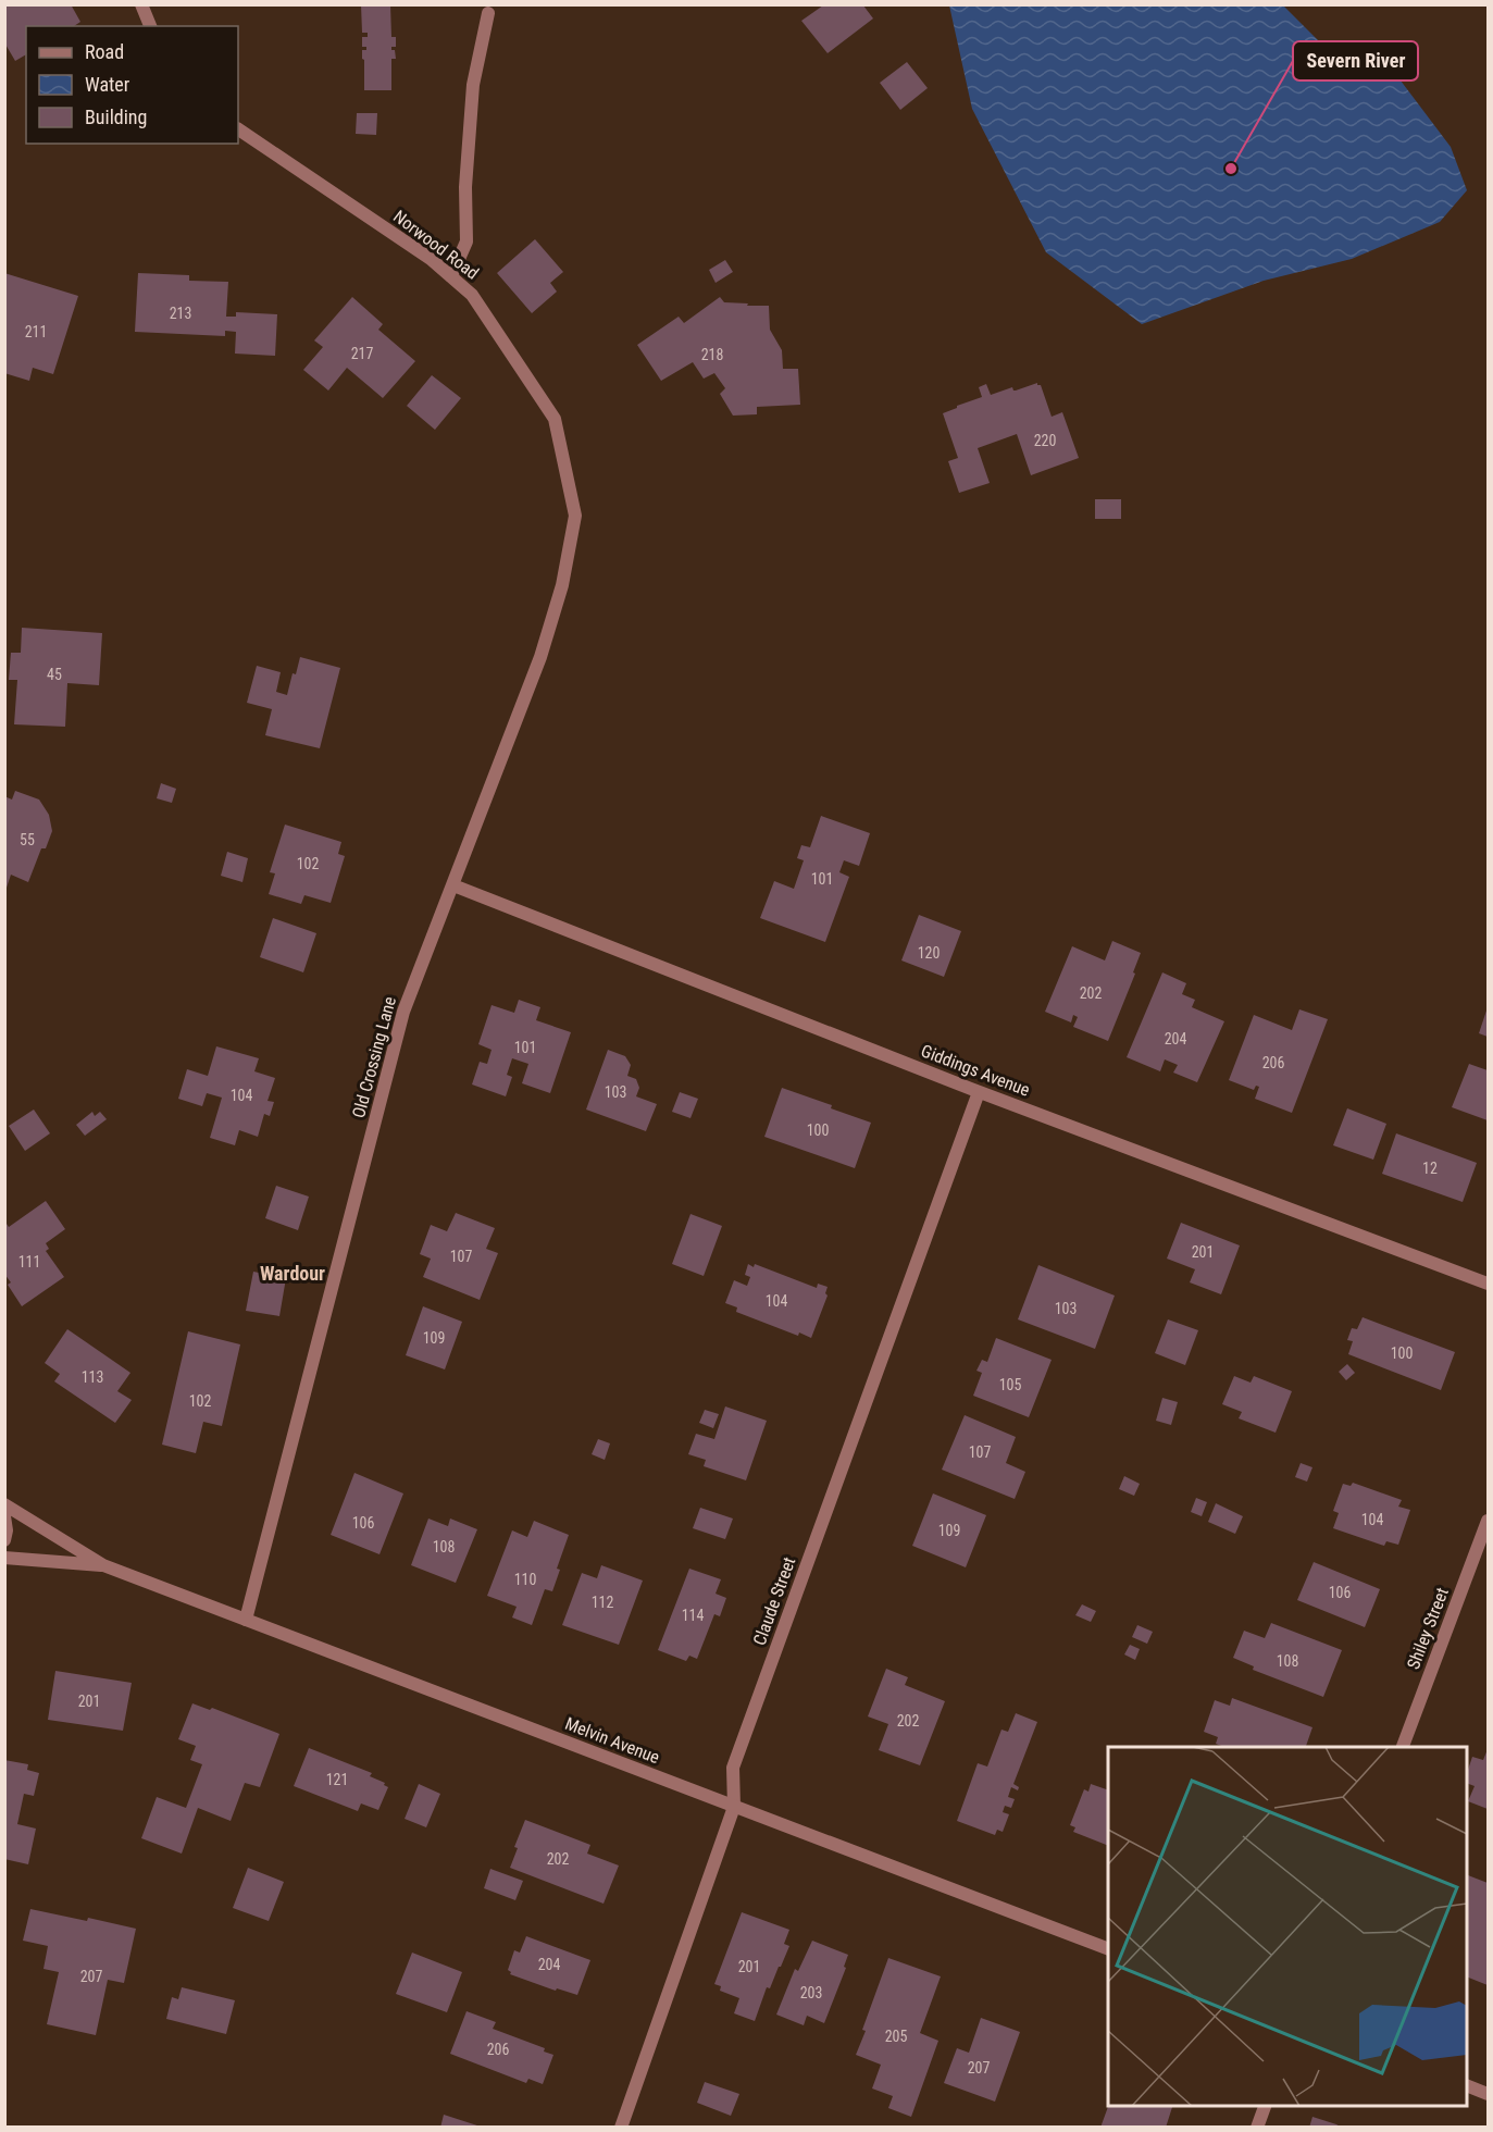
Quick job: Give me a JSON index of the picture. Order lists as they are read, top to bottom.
{
  "streets": {
    "street": [
      "Norwood Road",
      "Old Crossing Lane",
      "Giddings Avenue",
      "Claude Street",
      "Shiley Street",
      "Melvin Avenue"
    ]
  },
  "crossings": [
    ["Norwood Road", "Old Crossing Lane"],
    ["Old Crossing Lane", "Giddings Avenue"],
    ["Old Crossing Lane", "Melvin Avenue"],
    ["Giddings Avenue", "Claude Street"],
    ["Claude Street", "Melvin Avenue"]
  ],
  "districts": ["Wardour"],
  "places": ["Severn River"],
  "house_numbers": [
    "213",
    "211",
    "217",
    "218",
    "220",
    "45",
    "55",
    "102",
    "101",
    "120",
    "202",
    "204",
    "101",
    "206",
    "103",
    "104",
    "100",
    "12",
    "201",
    "107",
    "111",
    "104",
    "103",
    "109",
    "100",
    "113",
    "105",
    "102",
    "107",
    "104",
    "106",
    "109",
    "108",
    "110",
    "106",
    "112",
    "114",
    "108",
    "201",
    "202",
    "121",
    "202",
    "204",
    "201",
    "207",
    "203",
    "205",
    "206",
    "207"
  ],
  "legend": ["Road", "Water", "Building"]
}
